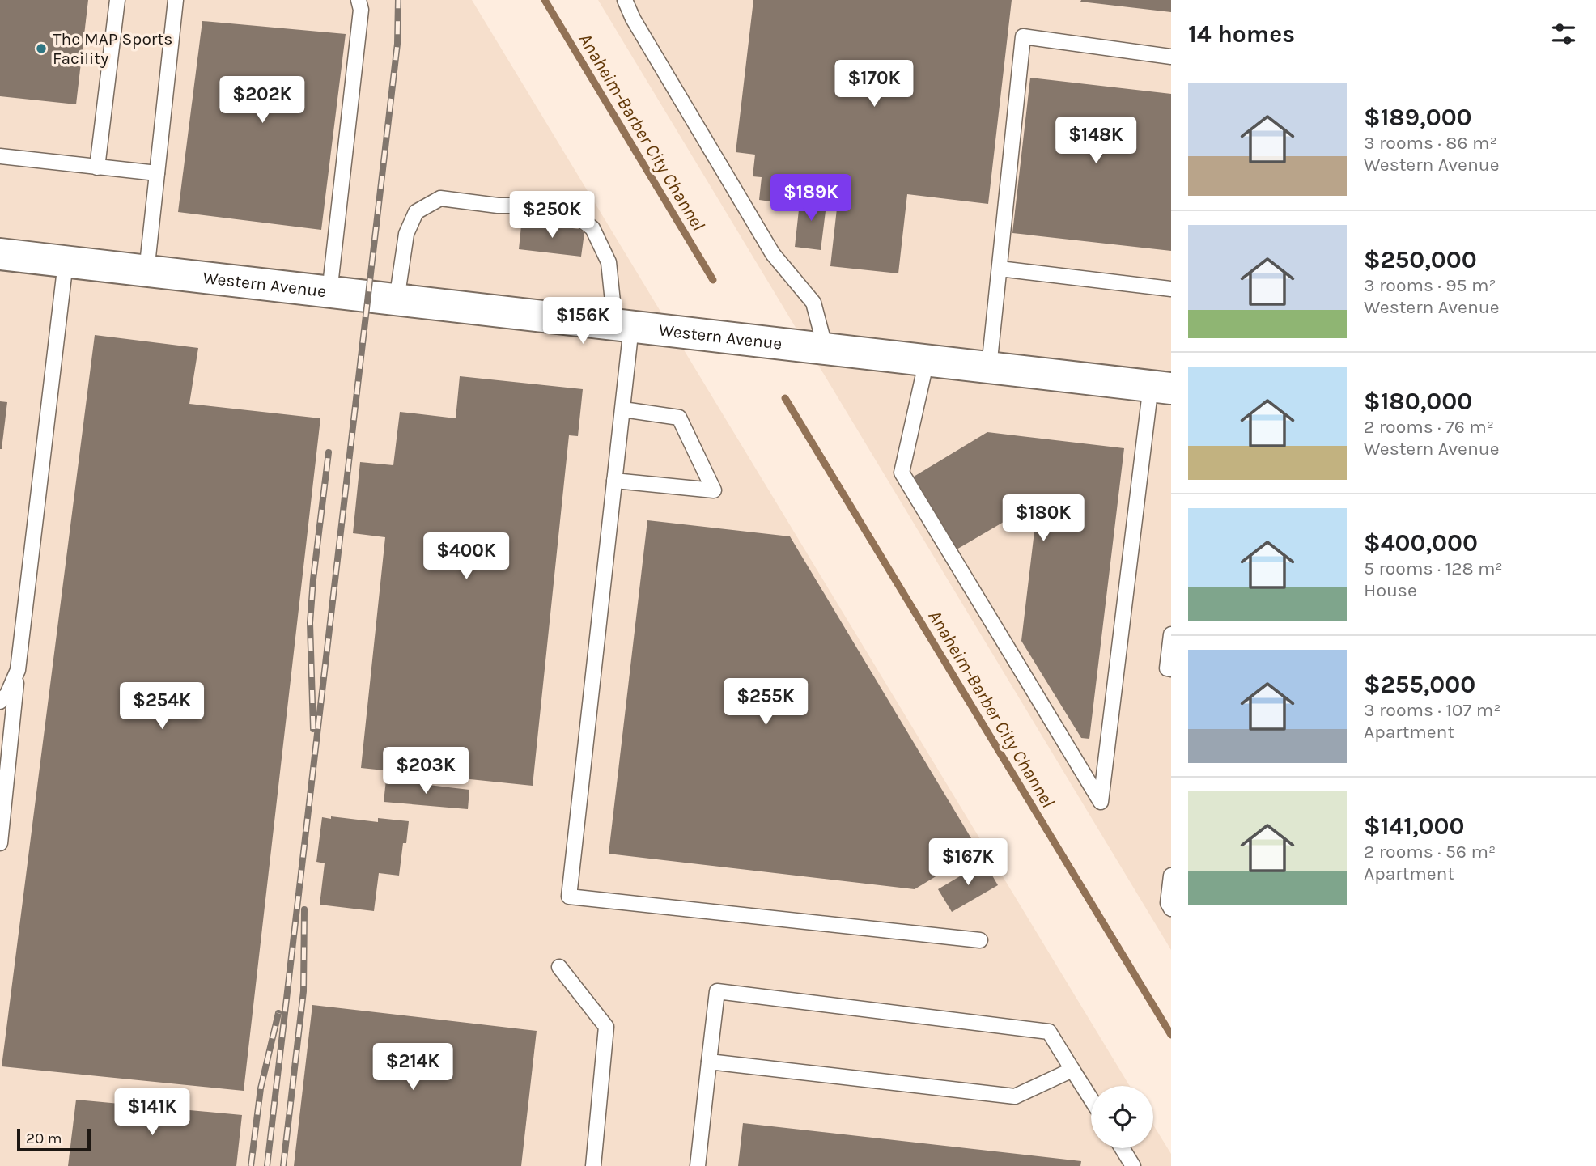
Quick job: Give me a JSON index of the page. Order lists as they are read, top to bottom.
{
  "streets": {
    "street": ["Western Avenue"]
  },
  "water": ["Anaheim-Barber City Channel"],
  "places": ["The MAP Sports Facility"],
  "scale_bar": "20 m",
  "page": {
    "heading": "14 homes",
    "price": [
      "$170K",
      "$202K",
      "$148K",
      "$189K",
      "$250K",
      "$156K",
      "$180K",
      "$400K",
      "$255K",
      "$254K",
      "$203K",
      "$167K",
      "$214K",
      "$141K"
    ],
    "list": [
      {
        "name": "$189,000",
        "note": "3 rooms · 86 m² · Western Avenue"
      },
      {
        "name": "$250,000",
        "note": "3 rooms · 95 m² · Western Avenue"
      },
      {
        "name": "$180,000",
        "note": "2 rooms · 76 m² · Western Avenue"
      },
      {
        "name": "$400,000",
        "note": "5 rooms · 128 m² · House"
      },
      {
        "name": "$255,000",
        "note": "3 rooms · 107 m² · Apartment"
      },
      {
        "name": "$141,000",
        "note": "2 rooms · 56 m² · Apartment"
      }
    ],
    "scale": "20 m"
  }
}
